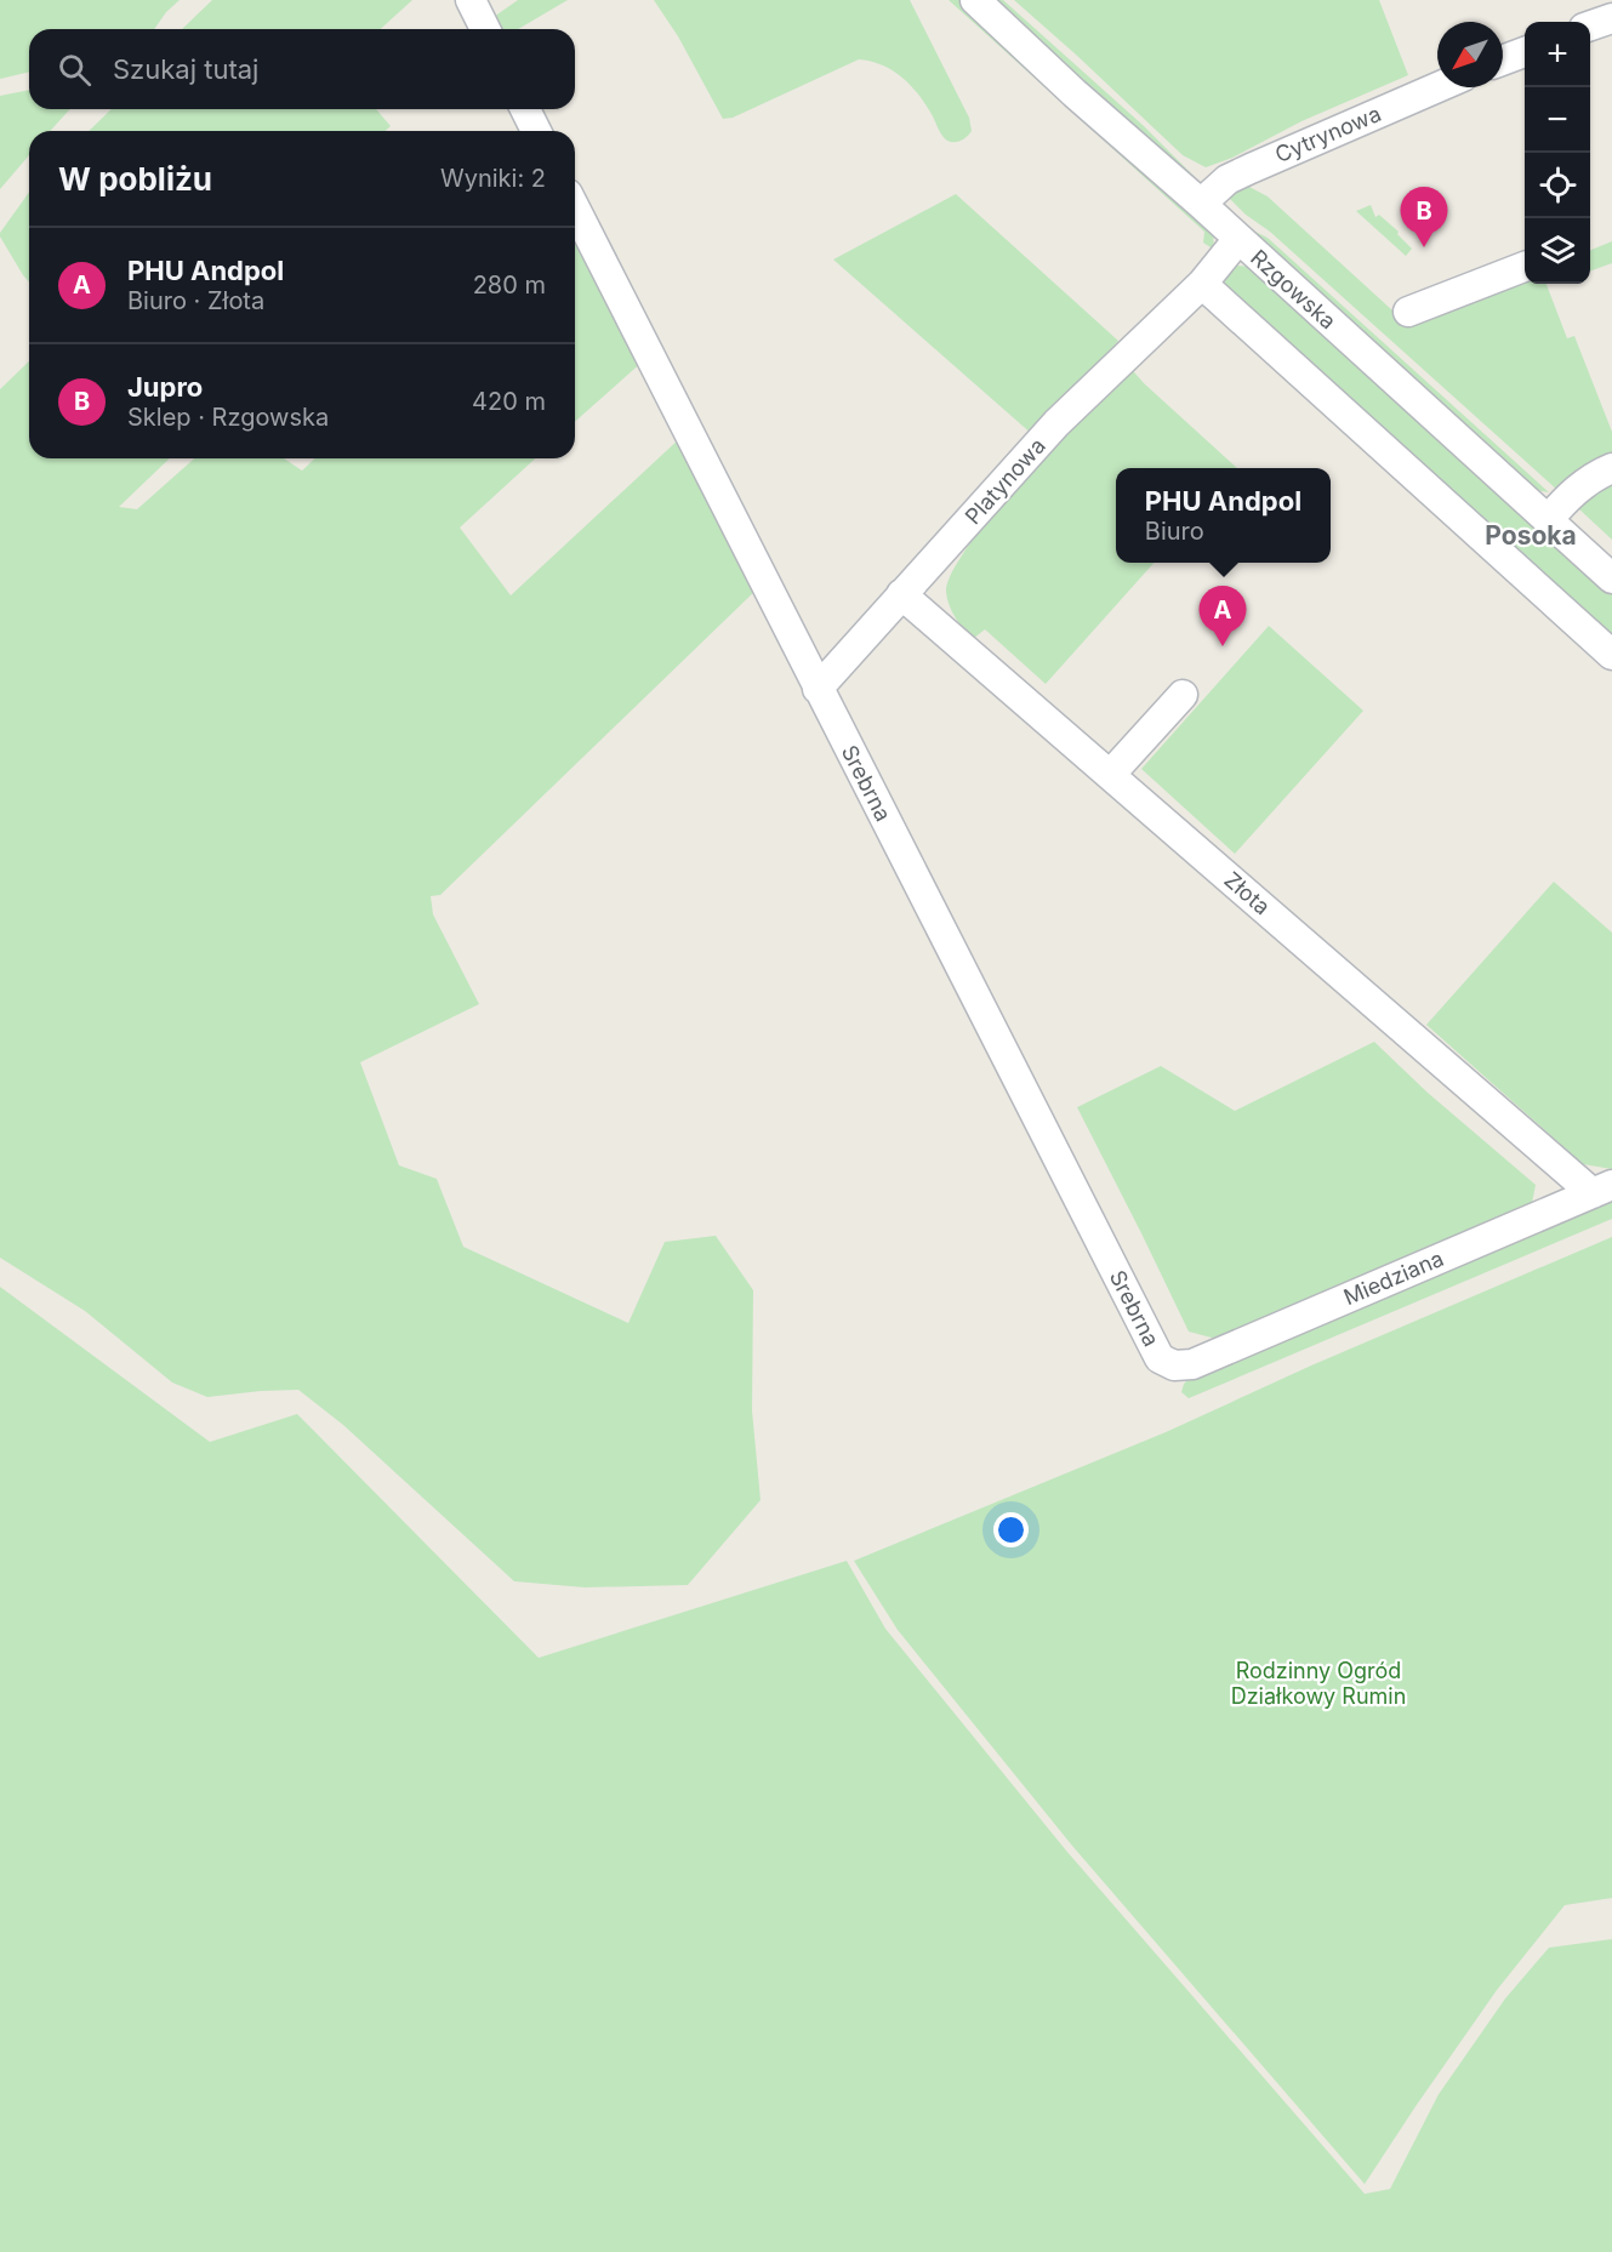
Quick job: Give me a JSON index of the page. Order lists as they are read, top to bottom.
{
  "streets": {
    "street": [
      "Cytrynowa",
      "Rzgowska",
      "Platynowa",
      "Srebrna",
      "Złota",
      "Miedziana"
    ]
  },
  "crossings": [
    ["Cytrynowa", "Rzgowska"],
    ["Rzgowska", "Platynowa"],
    ["Platynowa", "Srebrna"],
    ["Platynowa", "Złota"],
    ["Srebrna", "Miedziana"],
    ["Złota", "Miedziana"]
  ],
  "districts": ["Posoka"],
  "parks": ["Rodzinny Ogród Działkowy Rumin"],
  "north": "bottom left",
  "page": {
    "map_buttons": ["+", "−"],
    "search": "Szukaj tutaj",
    "heading": ["W pobliżu", "Wyniki: 2"],
    "pins": ["B", "A"],
    "list": [
      {
        "mark": "A",
        "name": "PHU Andpol",
        "note": "Biuro · Złota",
        "value": "280 m"
      },
      {
        "mark": "B",
        "name": "Jupro",
        "note": "Sklep · Rzgowska",
        "value": "420 m"
      }
    ],
    "popup": ["PHU Andpol", "Biuro"]
  }
}
